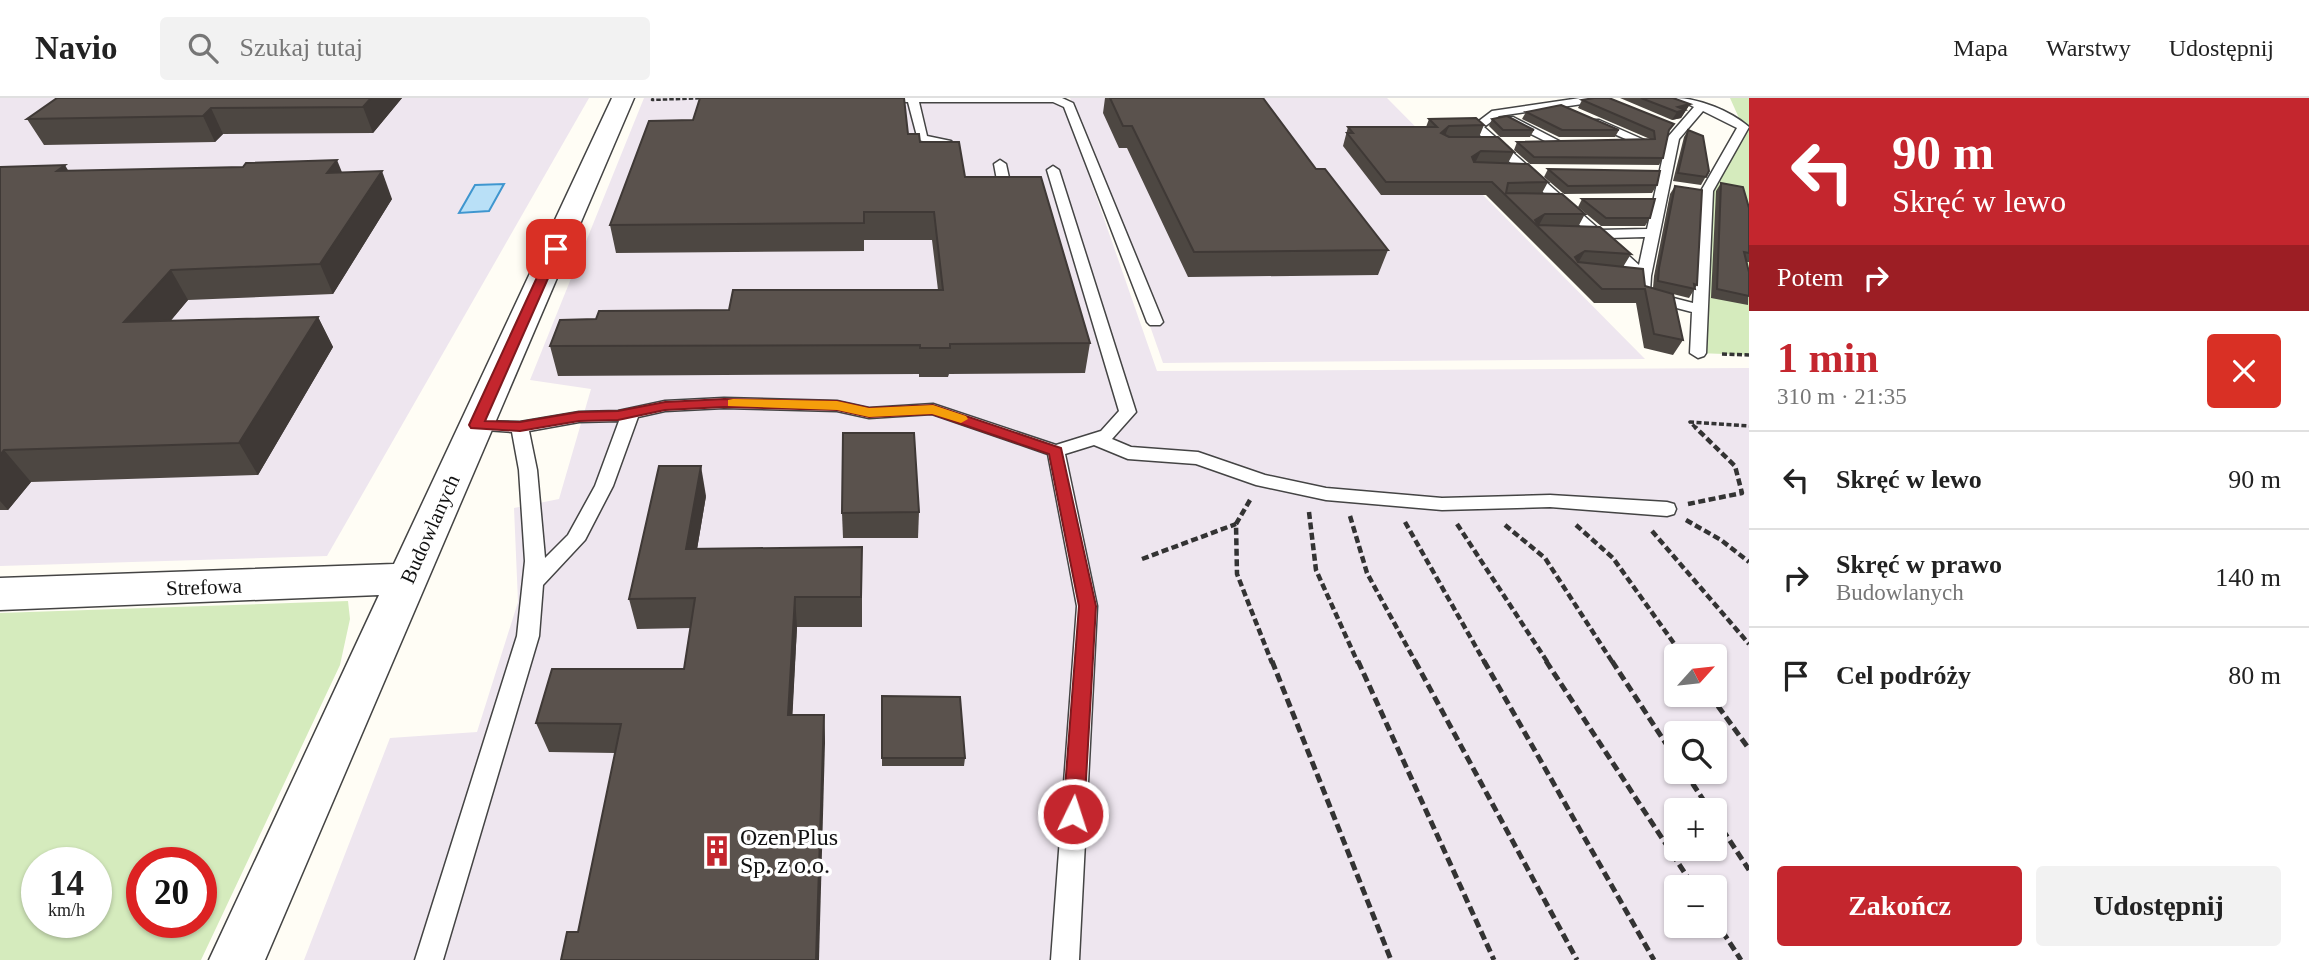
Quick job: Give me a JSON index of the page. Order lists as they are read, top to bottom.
{
  "streets": {
    "street": ["Budowlanych", "Strefowa"]
  },
  "crossings": [
    ["Budowlanych", "Strefowa"]
  ],
  "places": {
    "building": ["Ozen Plus Sp. z o.o."]
  },
  "north": "top right",
  "page": {
    "header": "Navio",
    "search": "Szukaj tutaj",
    "nav": ["Mapa", "Warstwy", "Udostępnij"],
    "turn": ["90 m", "Skręć w lewo"],
    "then": "Potem",
    "heading": ["1 min", "310 m · 21:35"],
    "list": [
      {
        "name": "Skręć w lewo",
        "value": "90 m"
      },
      {
        "name": "Skręć w prawo",
        "note": "Budowlanych",
        "value": "140 m"
      },
      {
        "name": "Cel podróży",
        "value": "80 m"
      }
    ],
    "map_buttons": ["+", "−"],
    "speed": "14 km/h",
    "limit": "20",
    "buttons": ["Zakończ", "Udostępnij"]
  }
}
